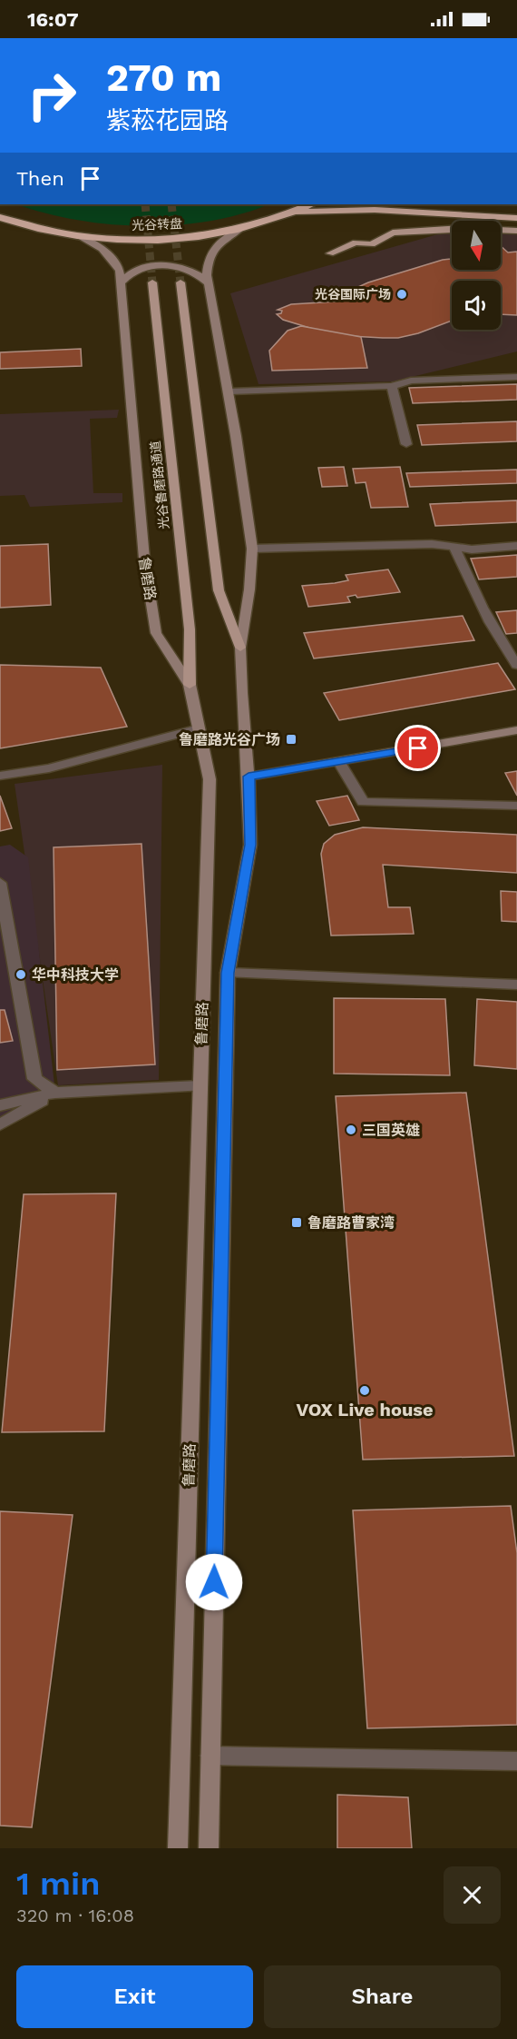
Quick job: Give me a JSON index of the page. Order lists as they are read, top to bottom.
{
  "streets": {
    "highway": ["光谷转盘"],
    "main road": ["光谷鲁磨路通道", "鲁磨路"]
  },
  "crossings": [
    ["光谷转盘", "鲁磨路"],
    ["光谷鲁磨路通道", "鲁磨路"]
  ],
  "places": {
    "other": [
      "光谷国际广场",
      "华中科技大学",
      "三国英雄",
      "VOX Live house"
    ],
    "transit": ["鲁磨路光谷广场", "鲁磨路曹家湾"]
  },
  "north": "bottom",
  "page": {
    "status": "16:07",
    "turn": ["270 m", "紫菘花园路"],
    "then": "Then",
    "heading": ["1 min", "320 m · 16:08"],
    "buttons": ["Exit", "Share"]
  }
}
